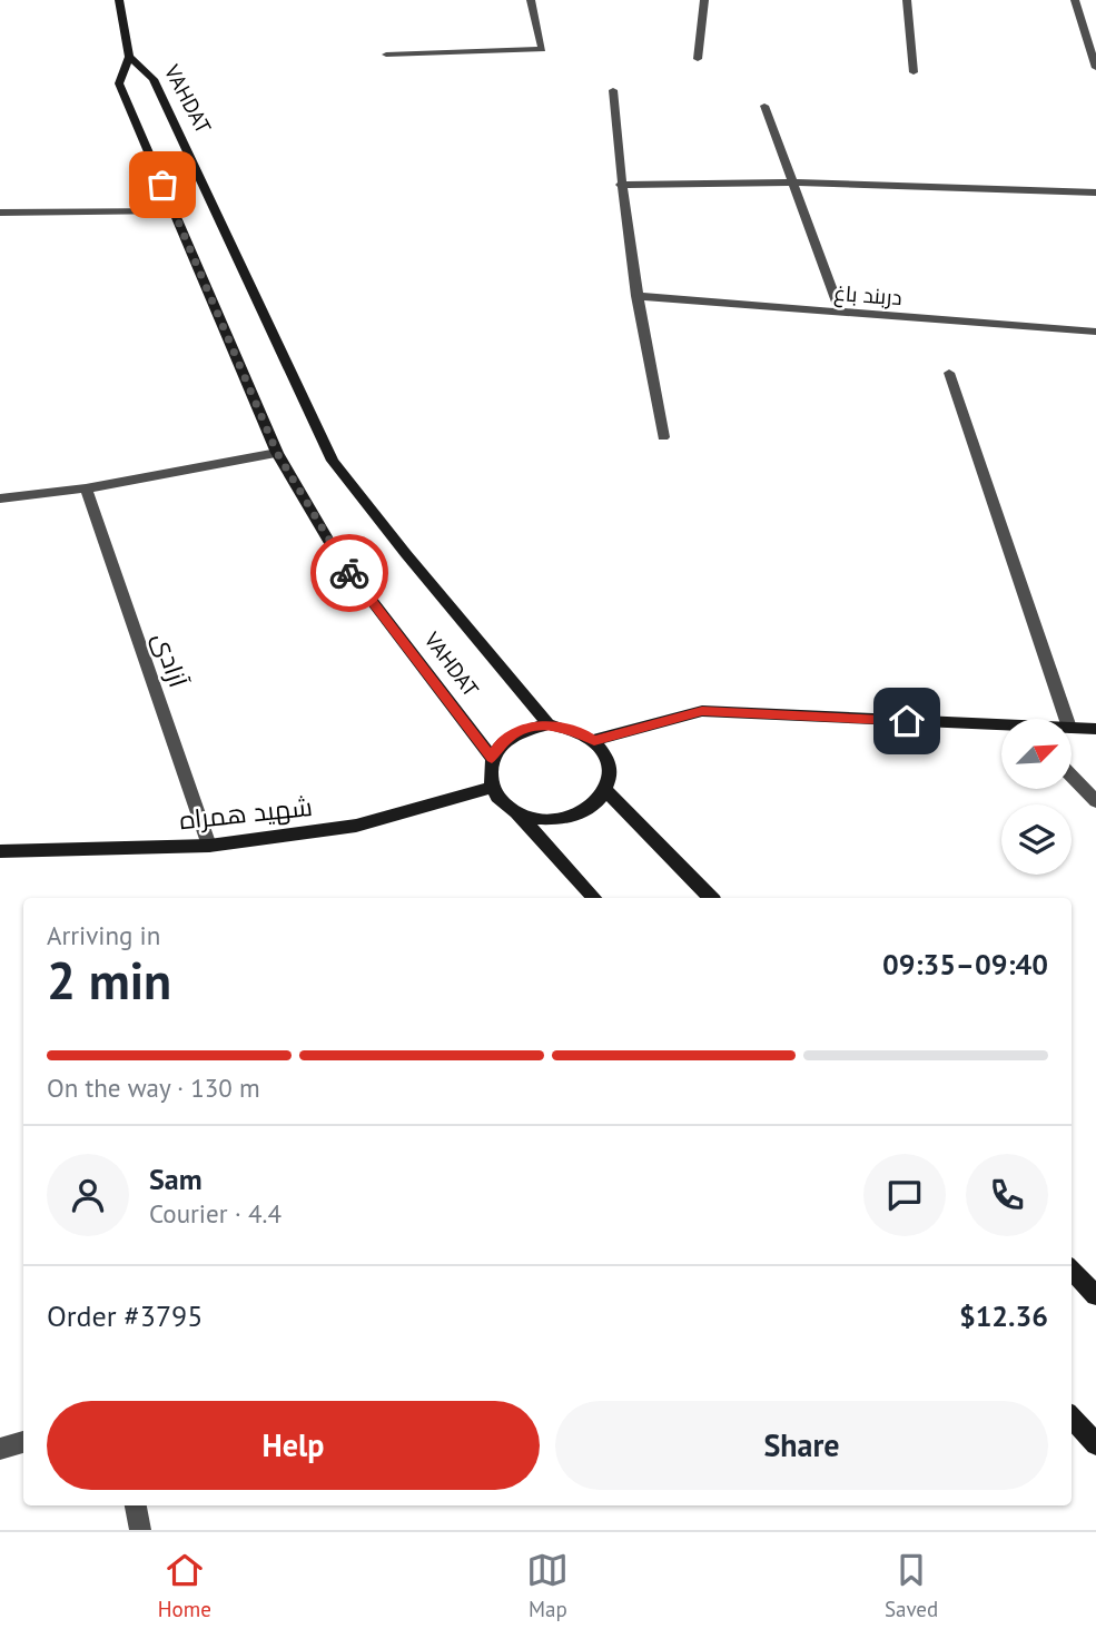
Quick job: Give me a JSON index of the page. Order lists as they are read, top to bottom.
{
  "streets": {
    "main road": ["VAHDAT", "شهید همراه"],
    "street": ["دربند باغ", "آزادی"]
  },
  "crossings": [
    ["VAHDAT", "شهید همراه"],
    ["آزادی", "شهید همراه"]
  ],
  "north": "top right",
  "page": {
    "heading": ["2 min", "Arriving in", "09:35–09:40"],
    "panel": [
      "Sam",
      "Courier · 4.4",
      "Order #3795",
      "$12.36"
    ],
    "bar": "On the way · 130 m",
    "buttons": ["Help", "Share"],
    "tabs": ["Home", "Map", "Saved"]
  }
}
